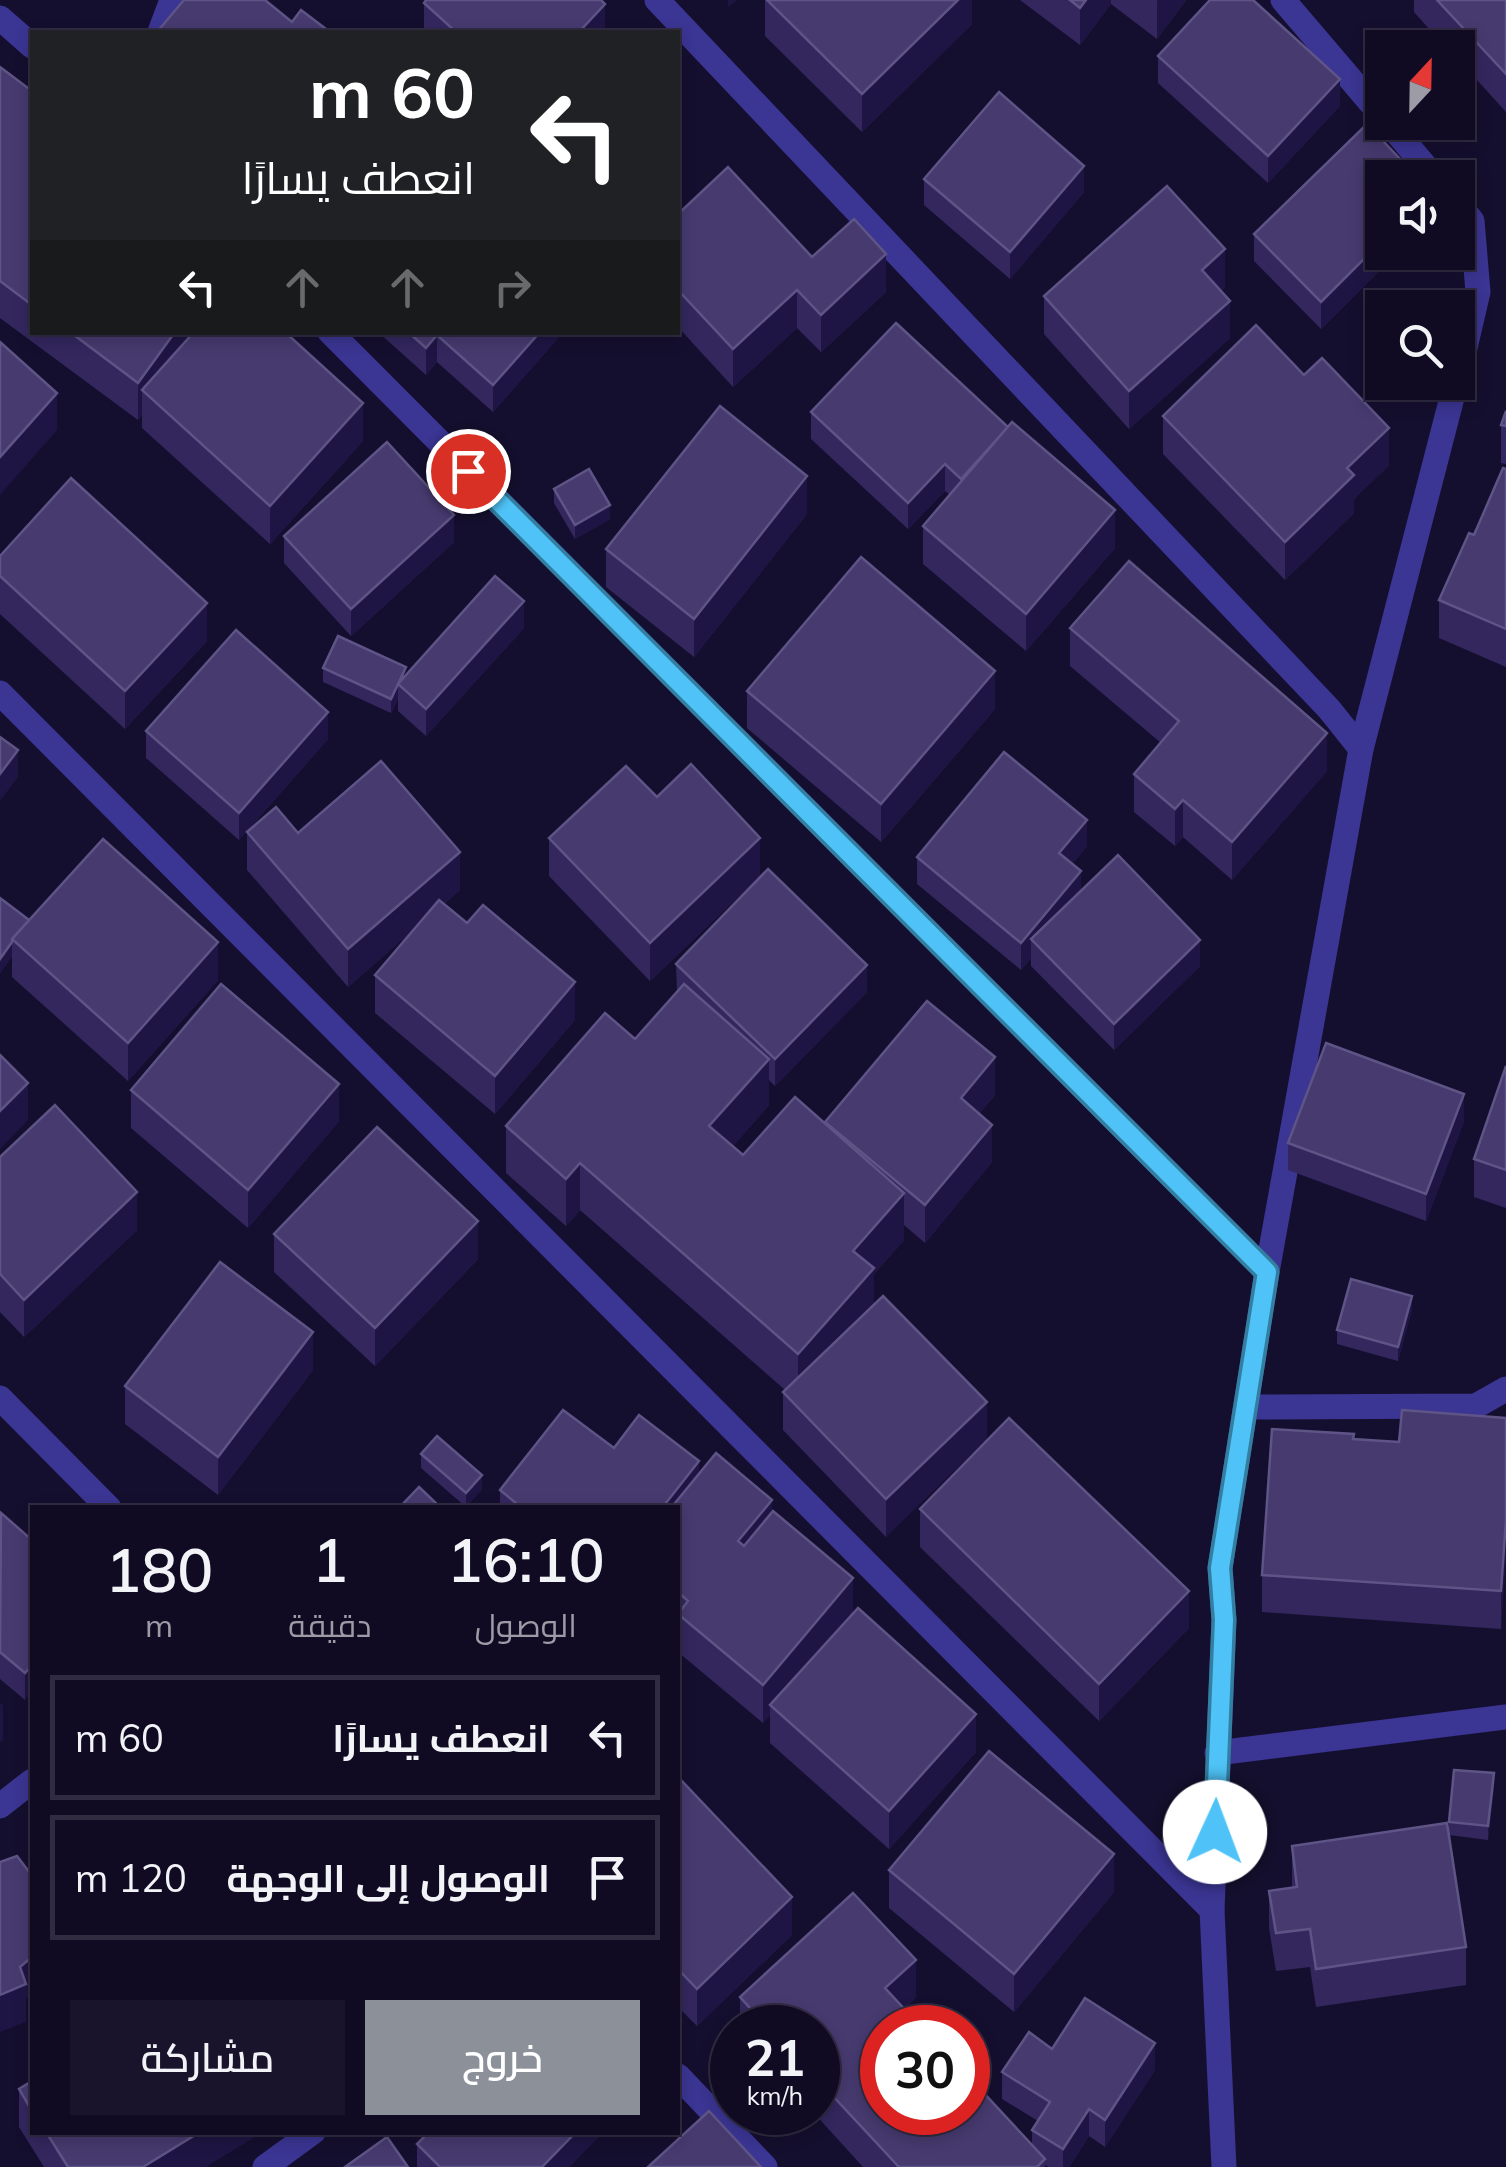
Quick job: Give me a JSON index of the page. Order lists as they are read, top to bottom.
{
  "north": "top",
  "page": {
    "turn": ["60 m", "انعطف يسارًا"],
    "eta": [
      "16:10",
      "الوصول",
      "1",
      "دقيقة",
      "180",
      "m"
    ],
    "list": [
      {
        "name": "انعطف يسارًا",
        "value": "60 m"
      },
      {
        "name": "الوصول إلى الوجهة",
        "value": "120 m"
      }
    ],
    "buttons": ["خروج", "مشاركة"],
    "speed": "21 km/h",
    "limit": "30"
  }
}
